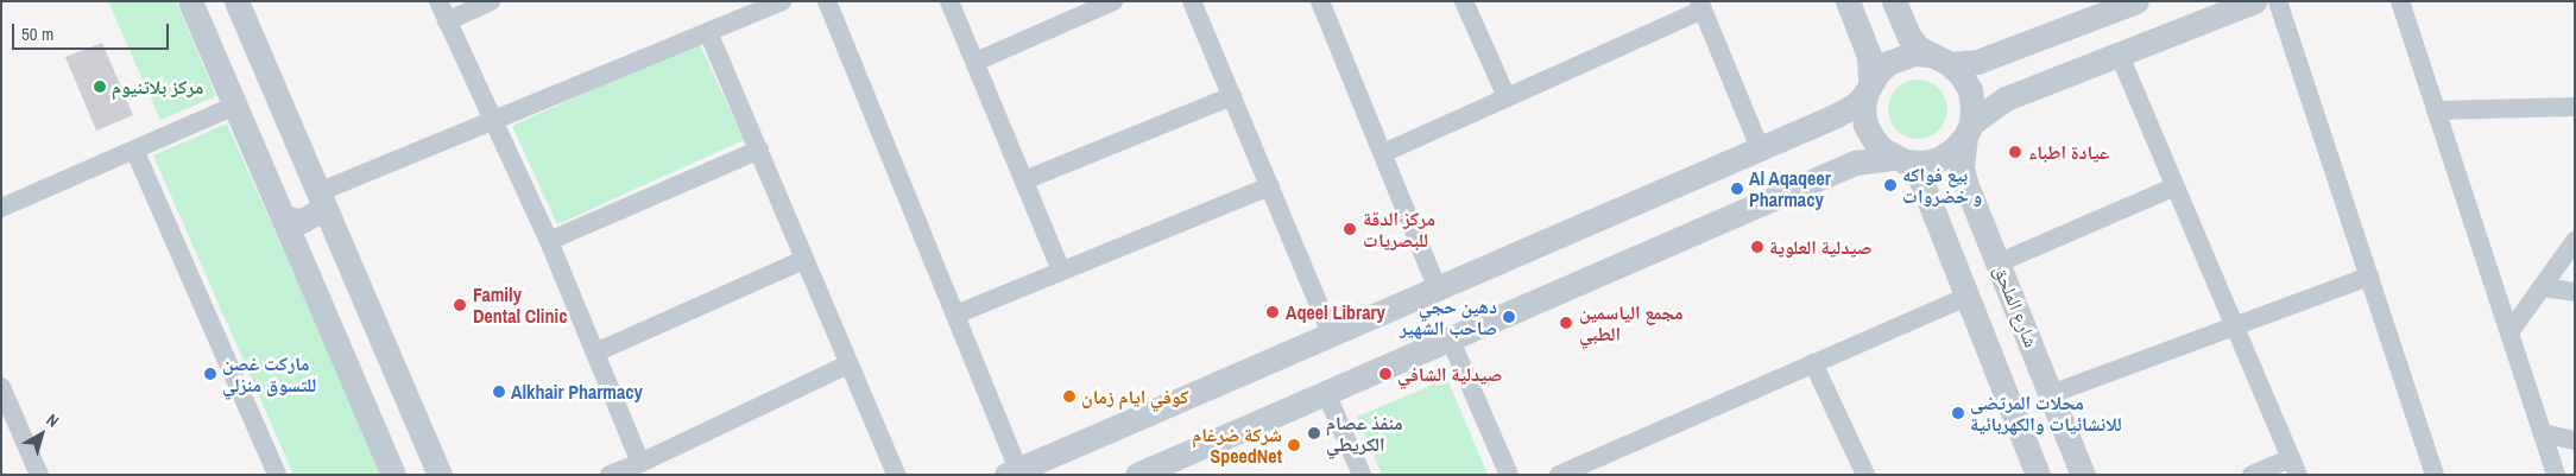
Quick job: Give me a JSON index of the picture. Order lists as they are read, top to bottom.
{
  "streets": {
    "street": ["شارع الملحق"]
  },
  "places": [
    "مركز بلاتنيوم",
    "عيادة اطباء",
    "بيع فواكه و خضروات",
    "Al Aqaqeer Pharmacy",
    "مركز الدقة للبصريات",
    "صيدلية العلوية",
    "Family Dental Clinic",
    "Aqeel Library",
    "دهين حجي صاحب الشهير",
    "مجمع الياسمين الطبي",
    "ماركت غصن للتسوق منزلي",
    "صيدلية الشافي",
    "Alkhair Pharmacy",
    "كوفي ايام زمان",
    "محلات المرتضى للانشائيات والكهربائية",
    "منفذ عصام الكريطي",
    "شركة ضرغام SpeedNet"
  ],
  "scale_bar": "50 m",
  "north": "top right"
}
